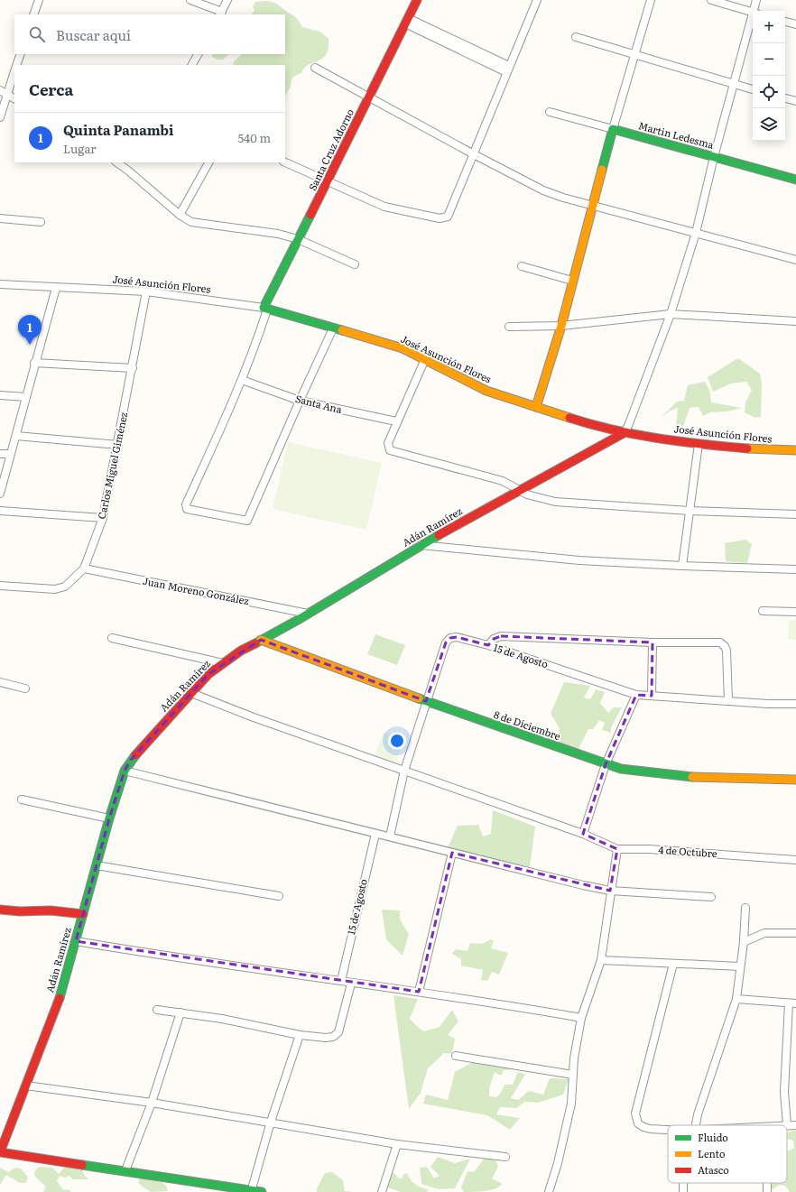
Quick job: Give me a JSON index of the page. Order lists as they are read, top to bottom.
{
  "streets": {
    "street": [
      "Martin Ledesma",
      "Santa Cruz Adorno",
      "José Asunción Flores",
      "Santa Ana",
      "Carlos Miguel Giménez",
      "Adán Ramírez",
      "Juan Moreno González",
      "15 de Agosto",
      "8 de Diciembre",
      "4 de Octubre"
    ]
  },
  "crossings": [
    ["Santa Cruz Adorno", "José Asunción Flores"],
    ["José Asunción Flores", "Carlos Miguel Giménez"],
    ["José Asunción Flores", "Adán Ramírez"],
    ["Carlos Miguel Giménez", "Juan Moreno González"],
    ["Adán Ramírez", "Juan Moreno González"],
    ["Adán Ramírez", "8 de Diciembre"],
    ["Adán Ramírez", "4 de Octubre"],
    ["15 de Agosto", "8 de Diciembre"],
    ["15 de Agosto", "4 de Octubre"]
  ],
  "legend": ["Fluido", "Lento", "Atasco"],
  "page": {
    "map_buttons": ["+", "−"],
    "search": "Buscar aquí",
    "heading": "Cerca",
    "list": [
      {
        "mark": "1",
        "name": "Quinta Panambi",
        "note": "Lugar",
        "value": "540 m"
      }
    ],
    "pins": "1"
  }
}
